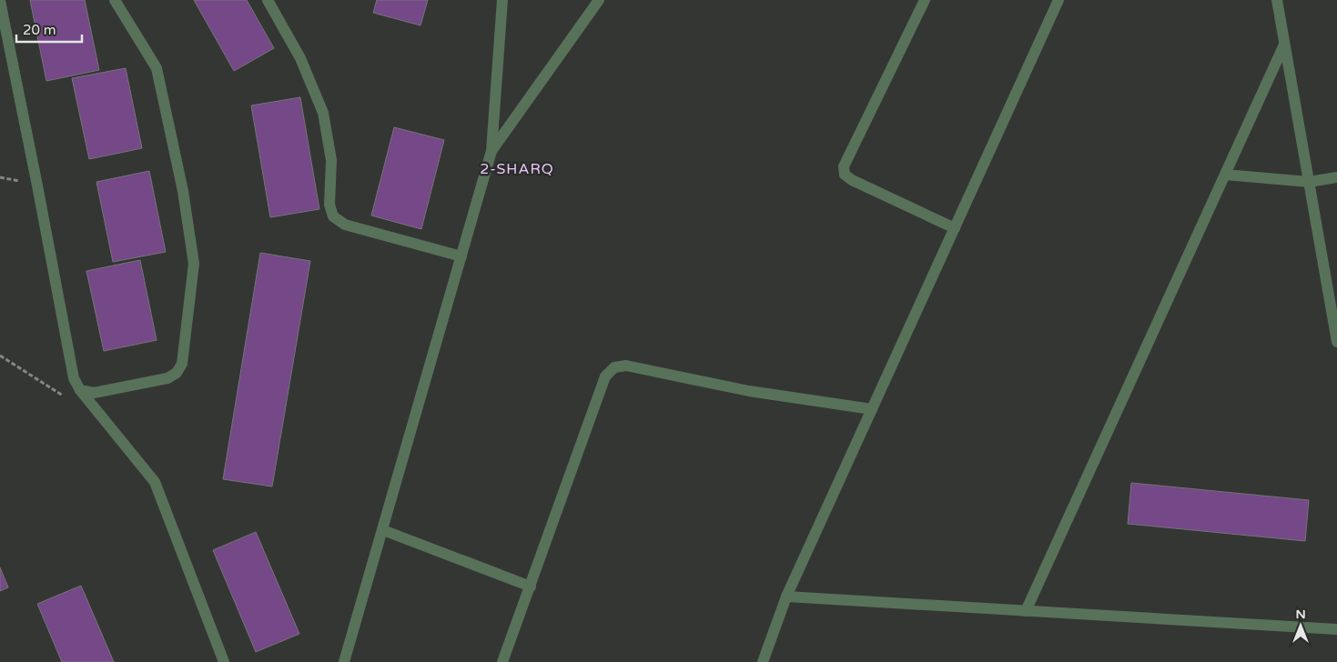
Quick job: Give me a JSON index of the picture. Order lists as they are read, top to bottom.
{
  "districts": ["2-SHARQ"],
  "scale_bar": "20 m",
  "north": "top"
}
